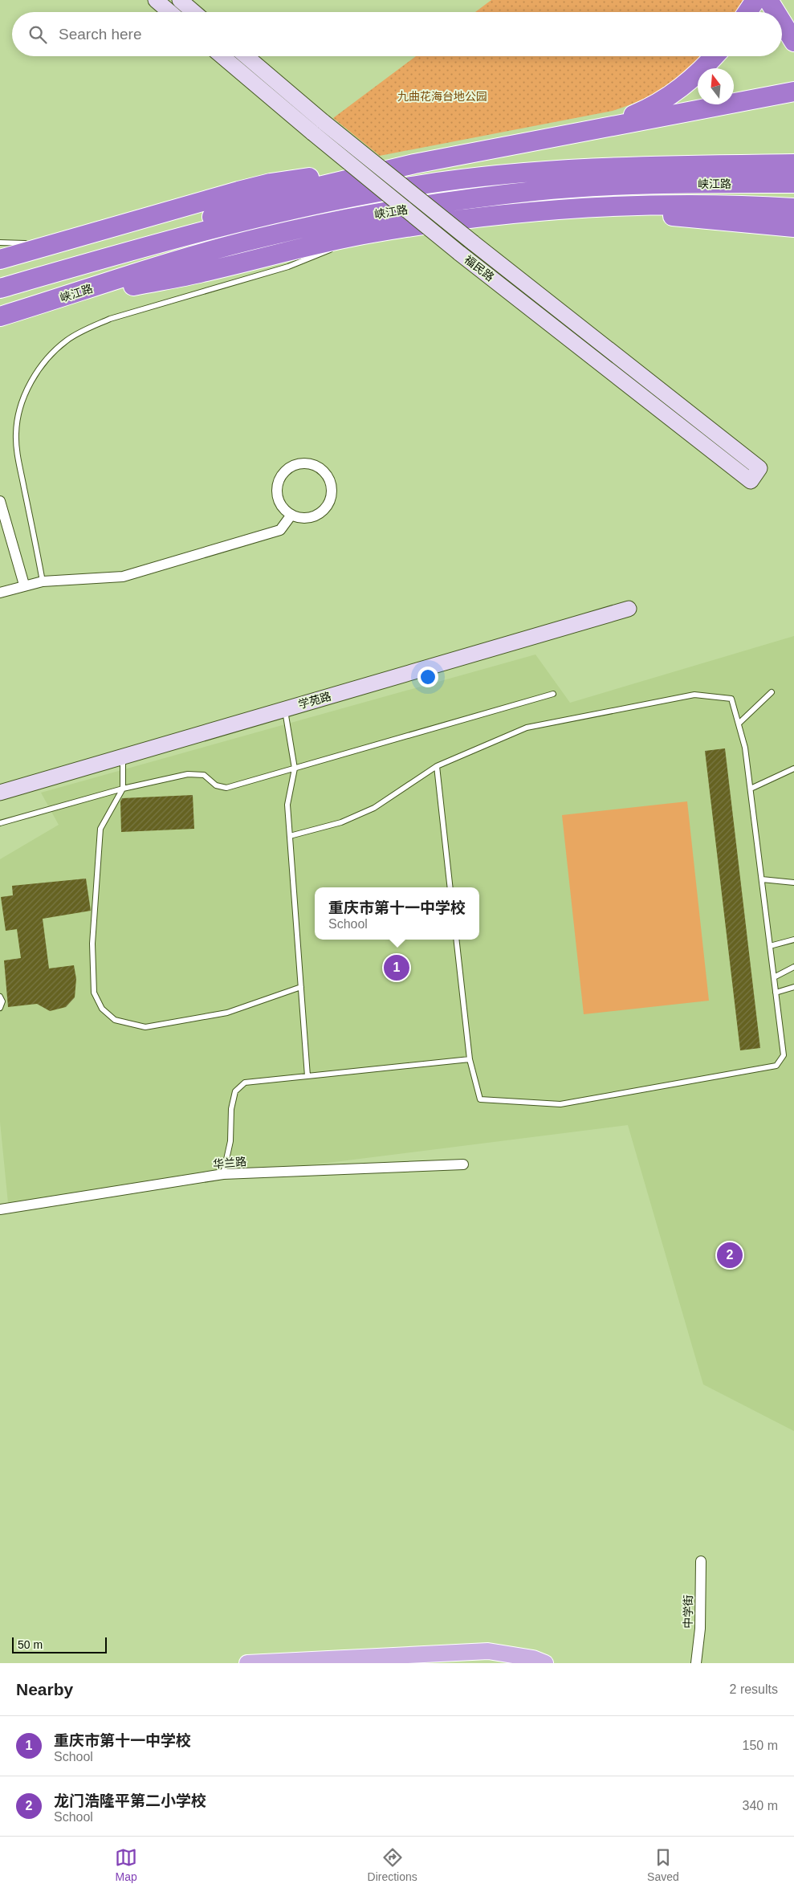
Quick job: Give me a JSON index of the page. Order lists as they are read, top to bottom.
{
  "streets": {
    "highway": ["峡江路"],
    "main road": ["福民路", "学苑路"],
    "street": ["华兰路", "中学街"]
  },
  "parks": ["九曲花海台地公园"],
  "scale_bar": "50 m",
  "north": "top",
  "page": {
    "search": "Search here",
    "popup": ["重庆市第十一中学校", "School"],
    "pins": ["1", "2"],
    "scale": "50 m",
    "heading": ["Nearby", "2 results"],
    "list": [
      {
        "mark": "1",
        "name": "重庆市第十一中学校",
        "note": "School",
        "value": "150 m"
      },
      {
        "mark": "2",
        "name": "龙门浩隆平第二小学校",
        "note": "School",
        "value": "340 m"
      }
    ],
    "nav": ["Map", "Directions", "Saved"]
  }
}
